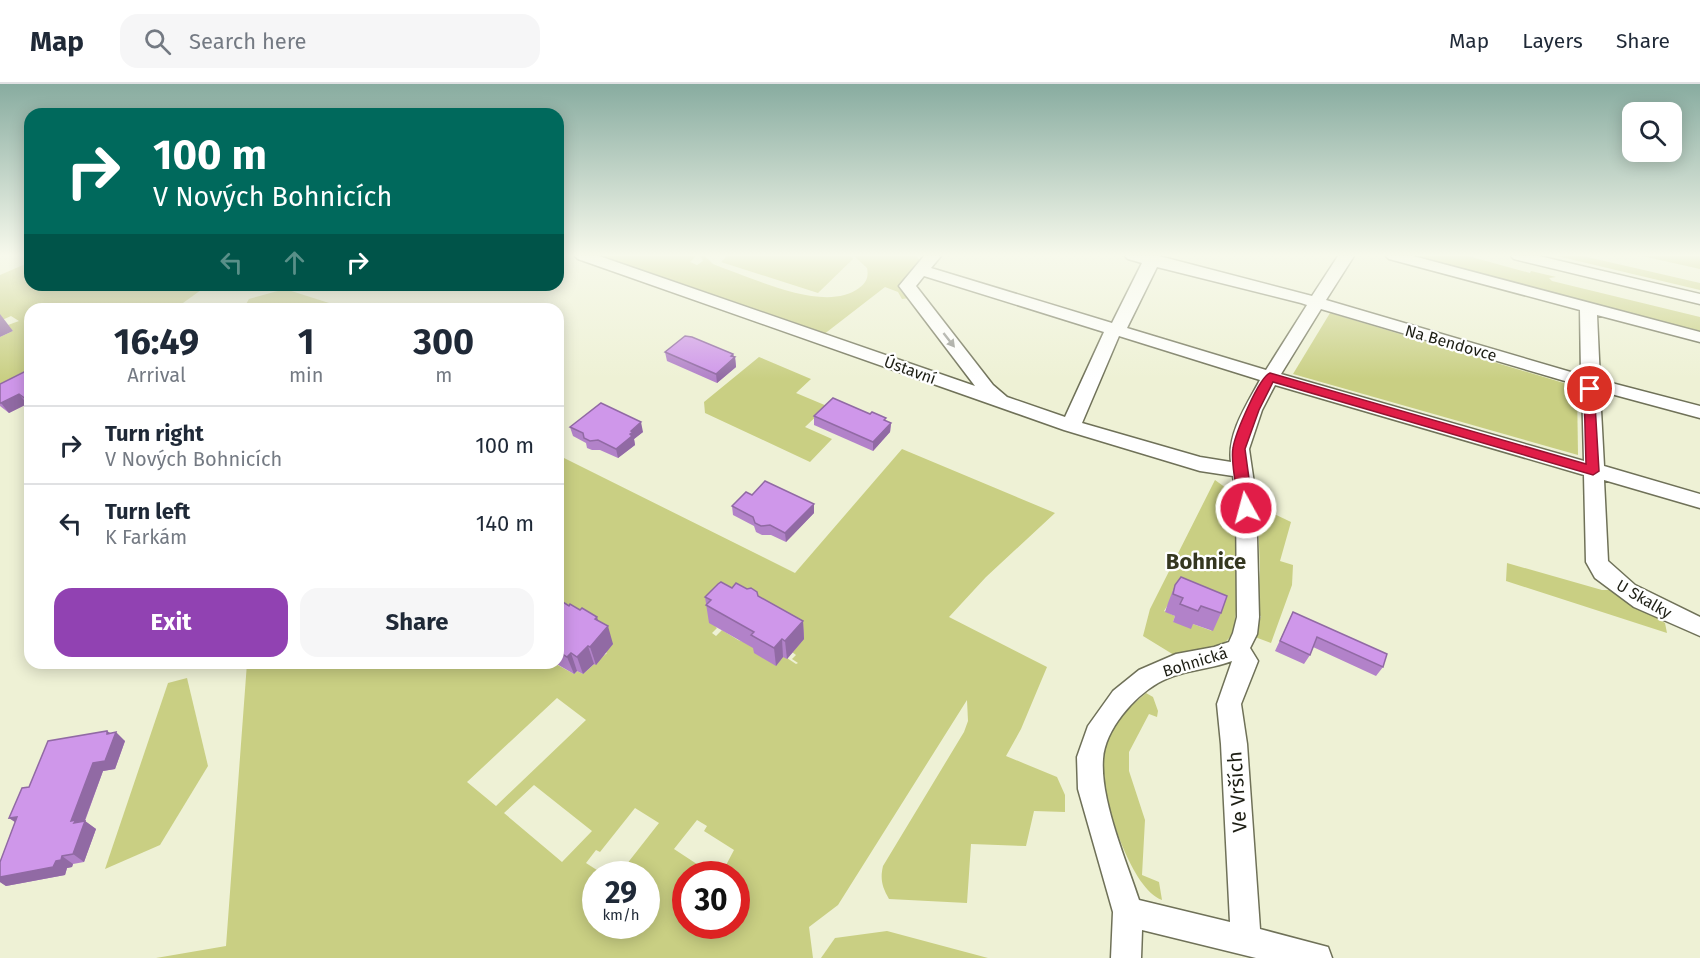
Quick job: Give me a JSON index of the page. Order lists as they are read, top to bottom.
{
  "streets": {
    "street": [
      "Na Bendovce",
      "Ústavní",
      "U Skalky",
      "Bohnická",
      "Ve Vrších"
    ]
  },
  "crossings": [
    ["Na Bendovce", "Bohnická"],
    ["Ústavní", "Bohnická"],
    ["Bohnická", "Ve Vrších"]
  ],
  "districts": ["Bohnice"],
  "page": {
    "header": "Map",
    "search": "Search here",
    "nav": ["Map", "Layers", "Share"],
    "turn": ["100 m", "V Nových Bohnicích"],
    "eta": [
      "16:49",
      "Arrival",
      "1",
      "min",
      "300",
      "m"
    ],
    "list": [
      {
        "name": "Turn right",
        "note": "V Nových Bohnicích",
        "value": "100 m"
      },
      {
        "name": "Turn left",
        "note": "K Farkám",
        "value": "140 m"
      }
    ],
    "buttons": ["Exit", "Share"],
    "speed": "29 km/h",
    "limit": "30"
  }
}
